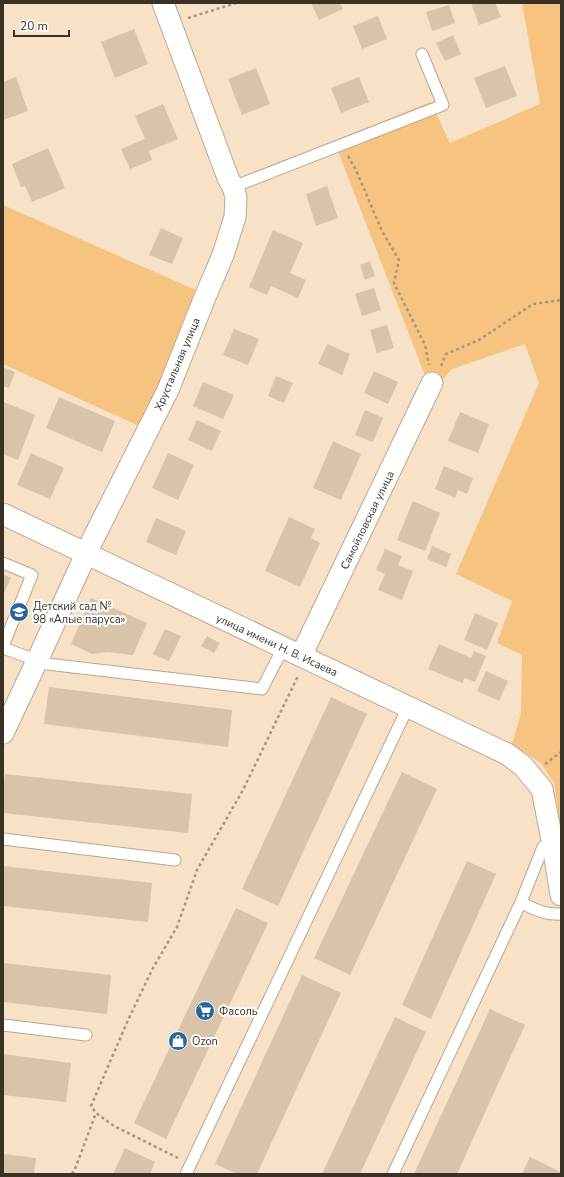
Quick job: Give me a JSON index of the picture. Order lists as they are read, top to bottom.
{
  "streets": {
    "street": ["Хрустальная улица", "Самойловская улица", "улица имени Н. В. Исаева"]
  },
  "crossings": [
    ["Хрустальная улица", "улица имени Н. В. Исаева"],
    ["Самойловская улица", "улица имени Н. В. Исаева"]
  ],
  "places": {
    "school or university": ["Детский сад № 98 «Алые паруса»"],
    "supermarket": ["Фасоль"],
    "shop": ["Ozon"]
  },
  "scale_bar": "20 m"
}
